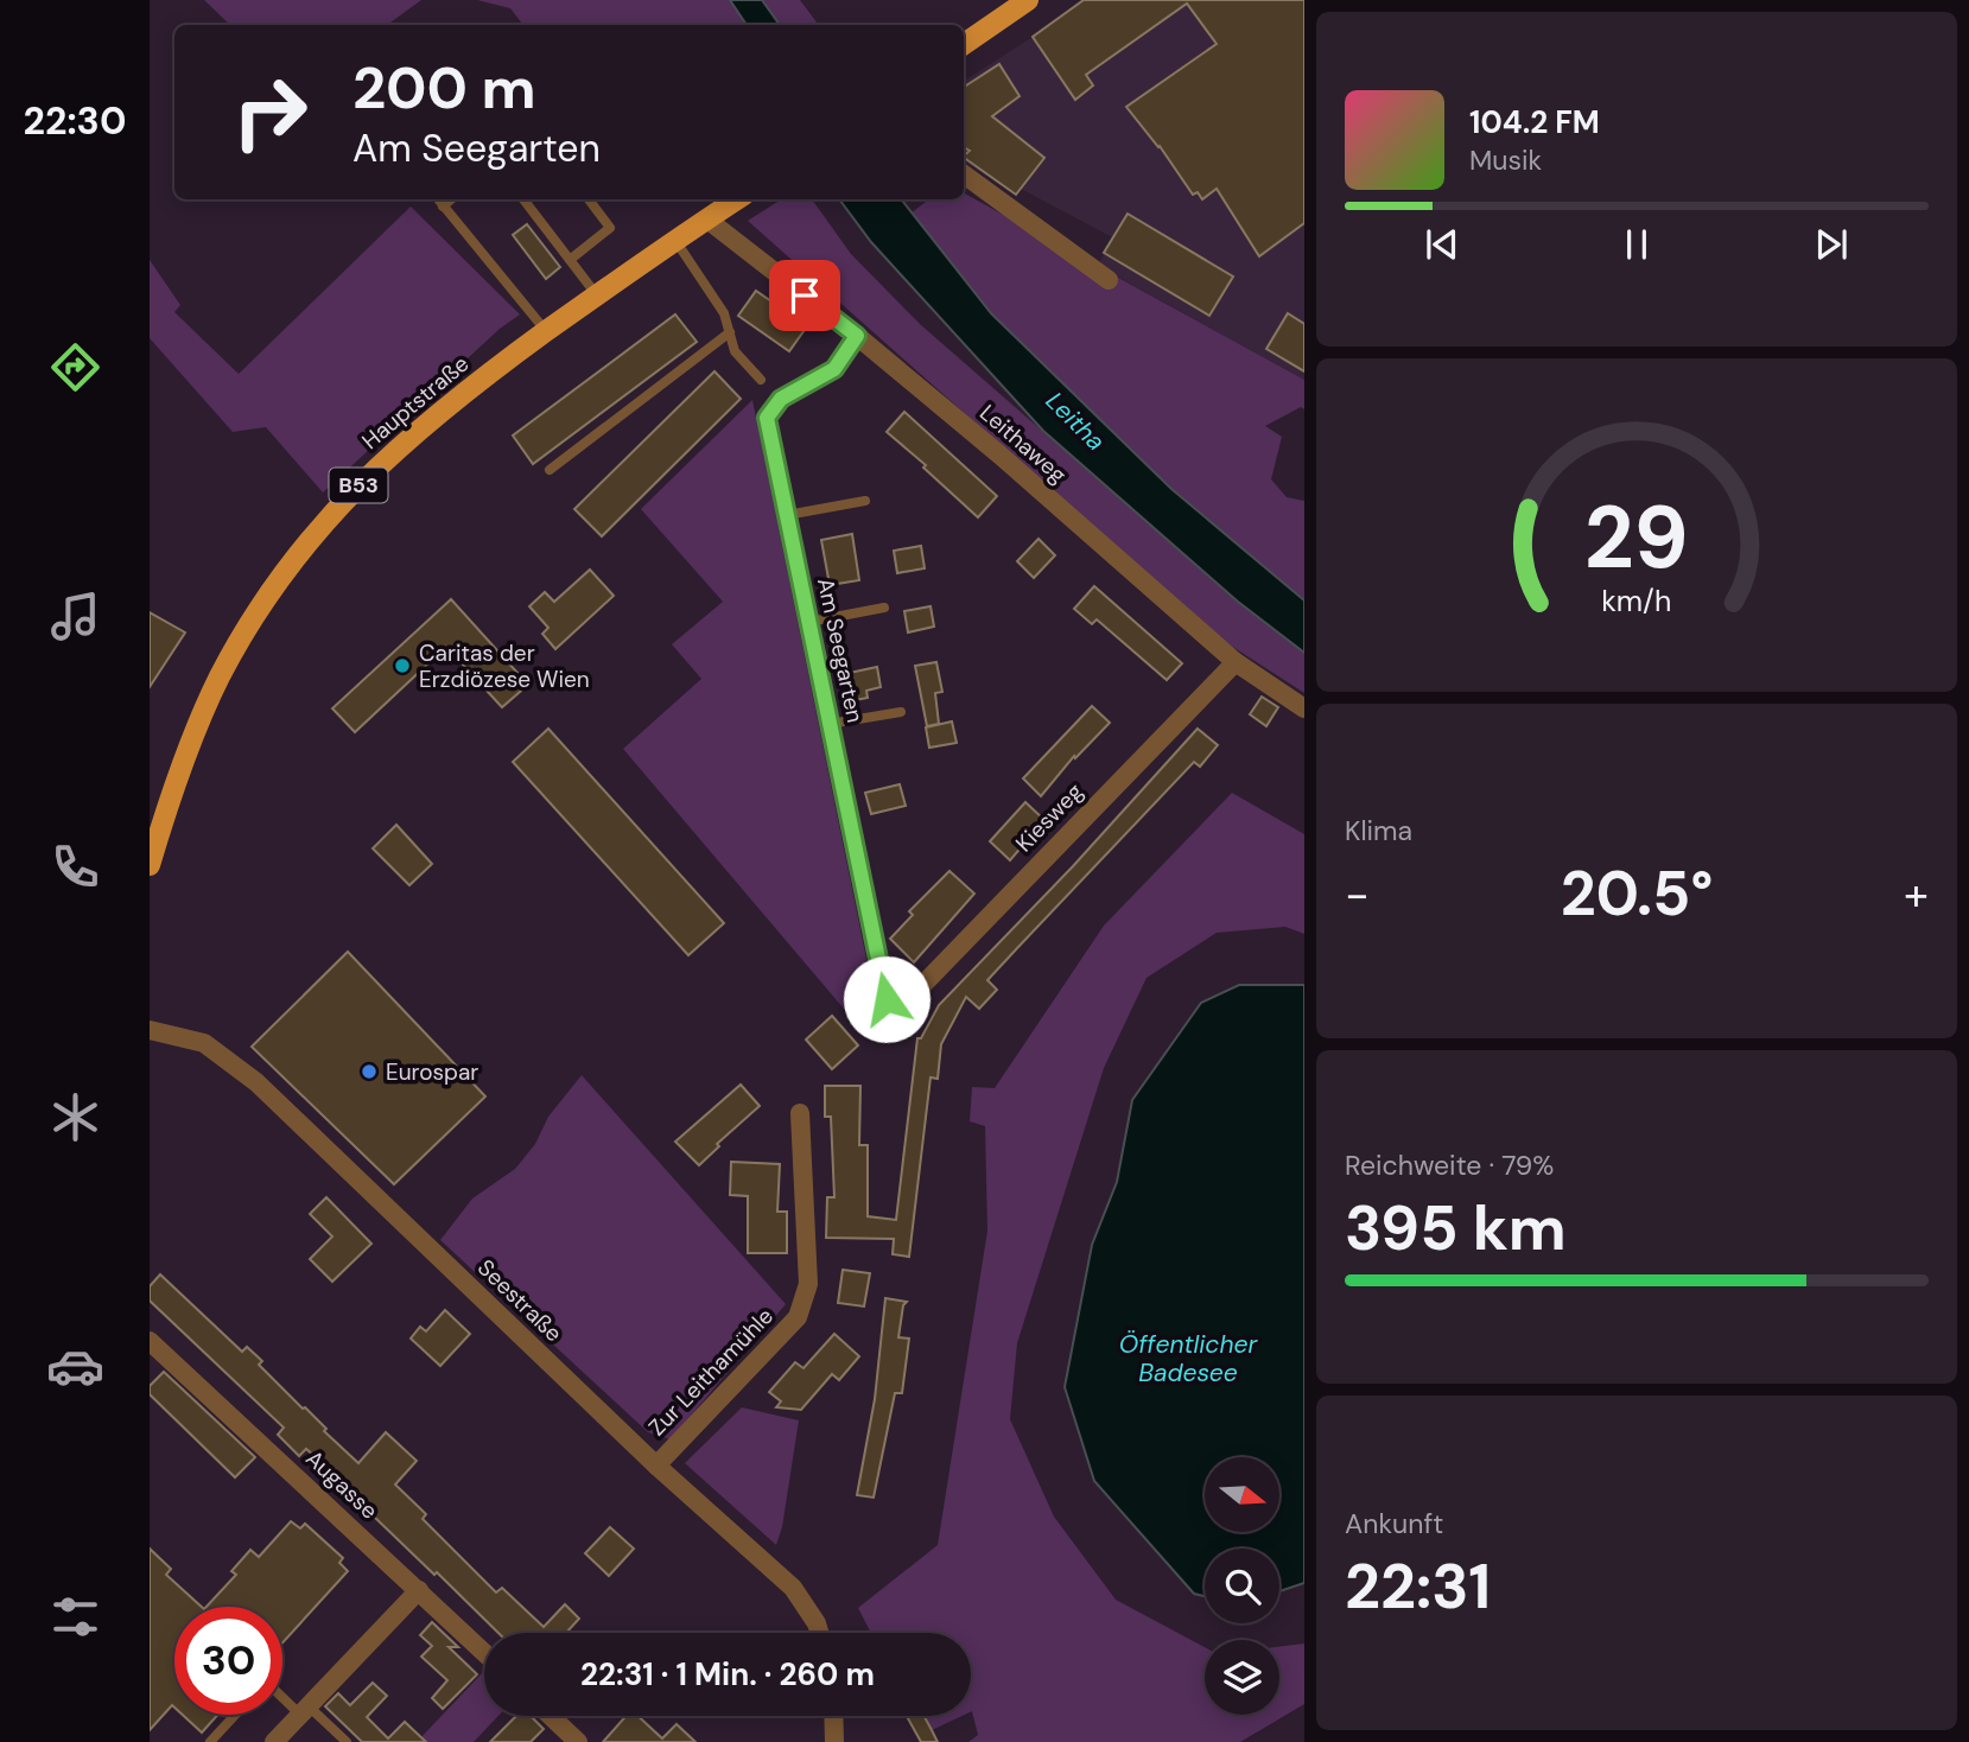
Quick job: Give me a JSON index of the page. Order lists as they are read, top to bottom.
{
  "streets": {
    "main road": ["Hauptstraße", "B53"],
    "street": [
      "Leithaweg",
      "Am Seegarten",
      "Kiesweg",
      "Seestraße",
      "Zur Leithamühle",
      "Augasse"
    ]
  },
  "crossings": [
    ["Hauptstraße", "Leithaweg"],
    ["Leithaweg", "Am Seegarten"],
    ["Leithaweg", "Kiesweg"],
    ["Am Seegarten", "Kiesweg"],
    ["Seestraße", "Zur Leithamühle"]
  ],
  "water": ["Leitha", "Öffentlicher Badesee"],
  "places": ["Caritas der Erzdiözese Wien", "Eurospar"],
  "north": "right",
  "page": {
    "tabs": "22:30",
    "turn": ["200 m", "Am Seegarten"],
    "song": ["104.2 FM", "Musik"],
    "tile": [
      "Klima",
      ["Reichweite · 79%", "395 km"],
      ["Ankunft", "22:31"]
    ],
    "heat": ["−", "20.5°", "+"],
    "limit": "30",
    "trip": "22:31 · 1 Min. · 260 m",
    "gauge": ["29", "km/h"]
  }
}
